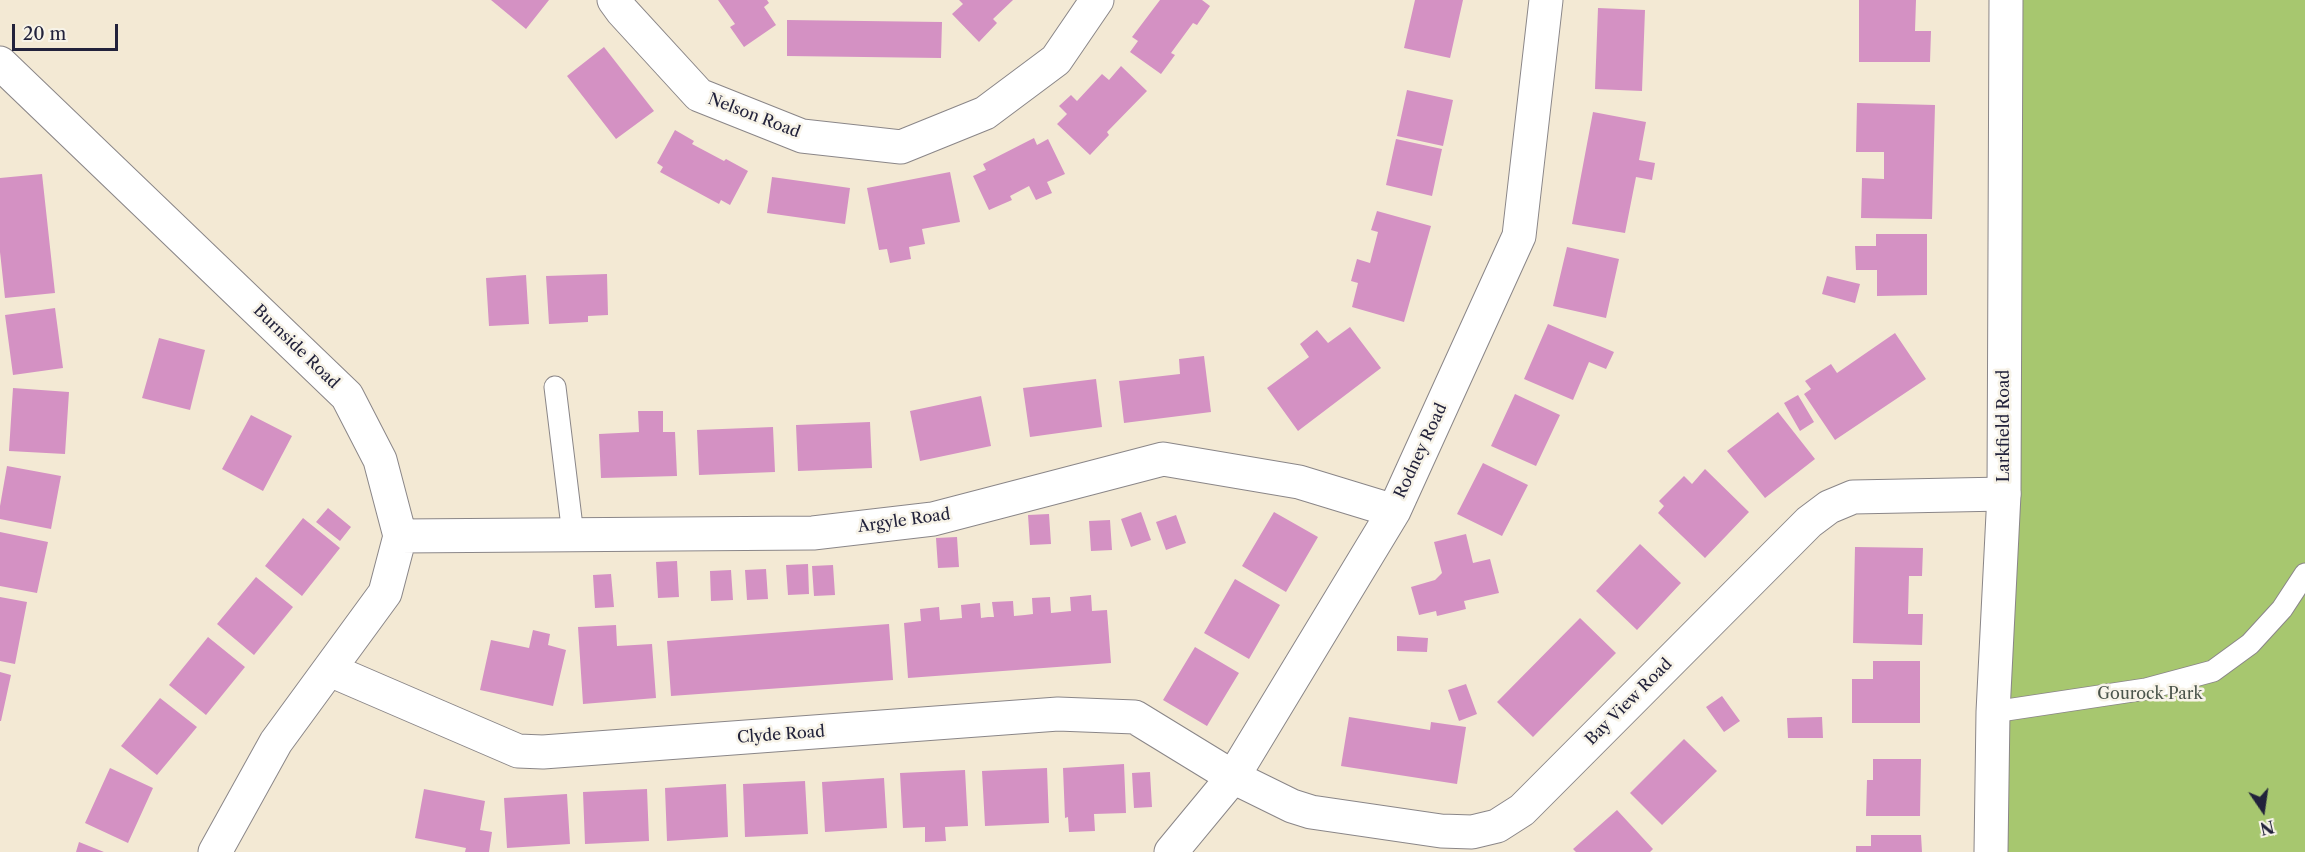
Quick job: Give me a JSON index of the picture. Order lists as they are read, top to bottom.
{
  "streets": {
    "street": [
      "Nelson Road",
      "Burnside Road",
      "Larkfield Road",
      "Rodney Road",
      "Argyle Road",
      "Bay View Road",
      "Clyde Road"
    ]
  },
  "crossings": [
    ["Burnside Road", "Argyle Road"],
    ["Burnside Road", "Clyde Road"],
    ["Larkfield Road", "Bay View Road"],
    ["Rodney Road", "Argyle Road"],
    ["Rodney Road", "Bay View Road"],
    ["Rodney Road", "Clyde Road"],
    ["Bay View Road", "Clyde Road"]
  ],
  "parks": ["Gourock Park"],
  "scale_bar": "20 m",
  "north": "bottom"
}
